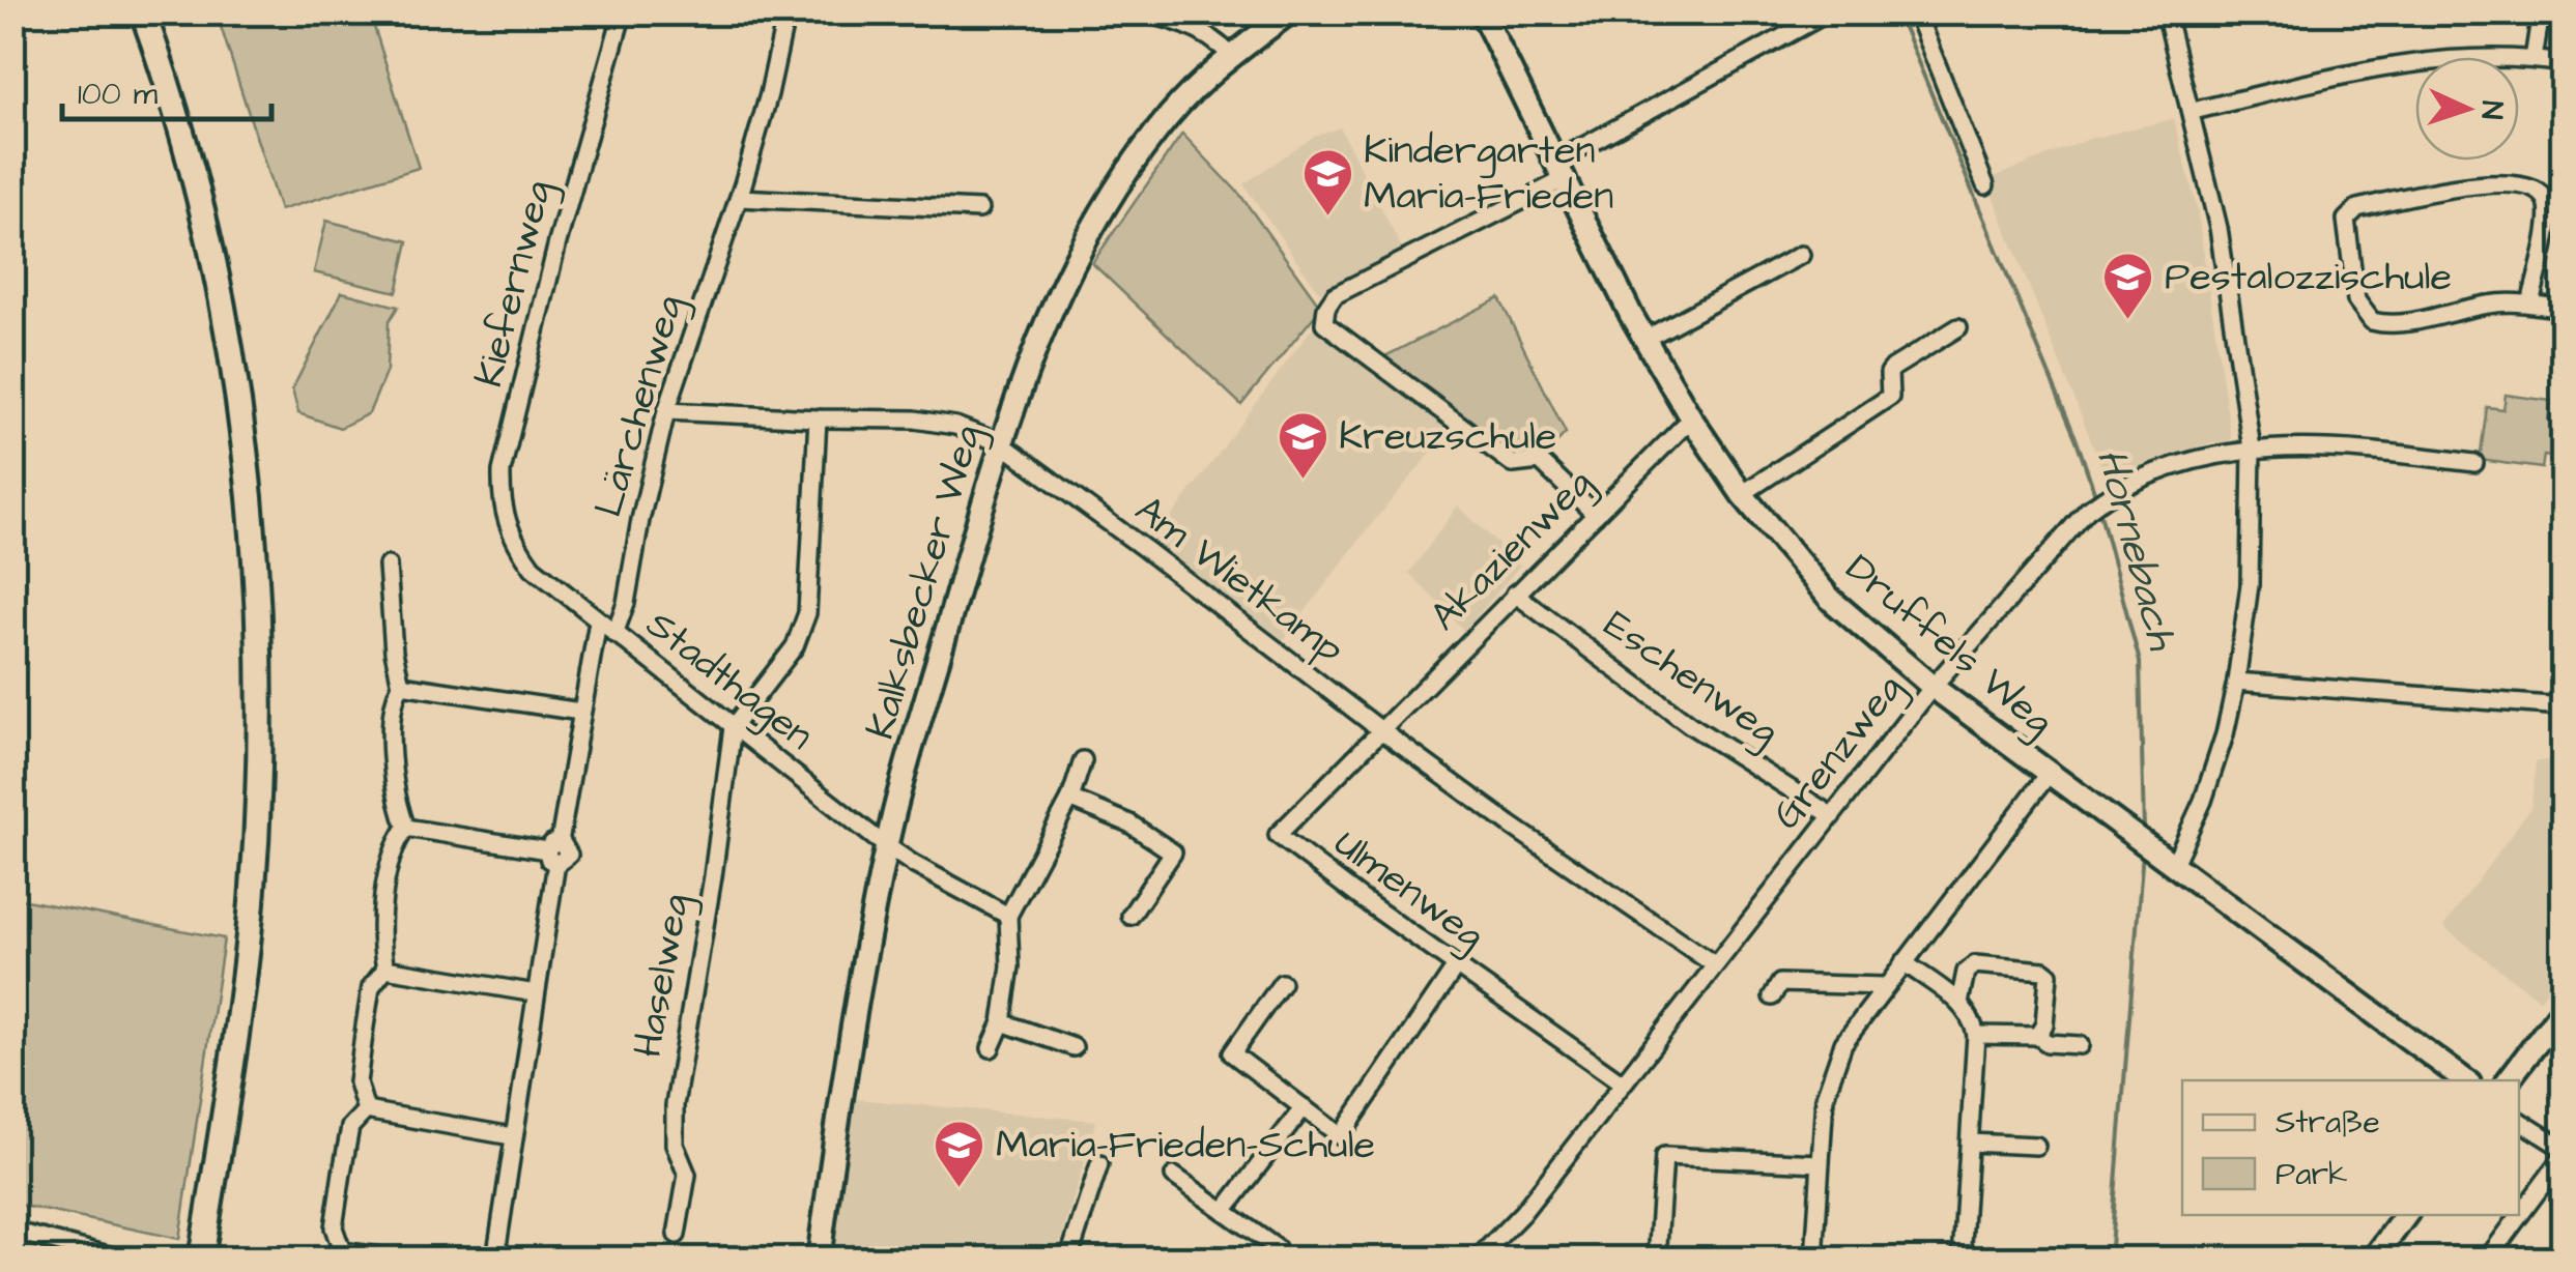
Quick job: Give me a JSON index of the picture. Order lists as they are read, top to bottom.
{
  "streets": {
    "street": [
      "Kiefernweg",
      "Lärchenweg",
      "Akazienweg",
      "Am Wietkamp",
      "Kalksbecker Weg",
      "Druffels Weg",
      "Eschenweg",
      "Stadthagen",
      "Grenzweg",
      "Ulmenweg",
      "Haselweg"
    ]
  },
  "crossings": [
    ["Kiefernweg", "Stadthagen"],
    ["Lärchenweg", "Am Wietkamp"],
    ["Lärchenweg", "Stadthagen"],
    ["Akazienweg", "Am Wietkamp"],
    ["Akazienweg", "Druffels Weg"],
    ["Akazienweg", "Eschenweg"],
    ["Akazienweg", "Ulmenweg"],
    ["Am Wietkamp", "Kalksbecker Weg"],
    ["Am Wietkamp", "Grenzweg"],
    ["Am Wietkamp", "Ulmenweg"],
    ["Kalksbecker Weg", "Stadthagen"],
    ["Druffels Weg", "Grenzweg"],
    ["Eschenweg", "Grenzweg"],
    ["Stadthagen", "Haselweg"],
    ["Grenzweg", "Ulmenweg"]
  ],
  "water": ["Hornebach"],
  "places": {
    "school or university": [
      "Kindergarten Maria-Frieden",
      "Pestalozzischule",
      "Kreuzschule",
      "Maria-Frieden-Schule"
    ]
  },
  "legend": ["Straße", "Park"],
  "scale_bar": "100 m",
  "north": "right"
}
